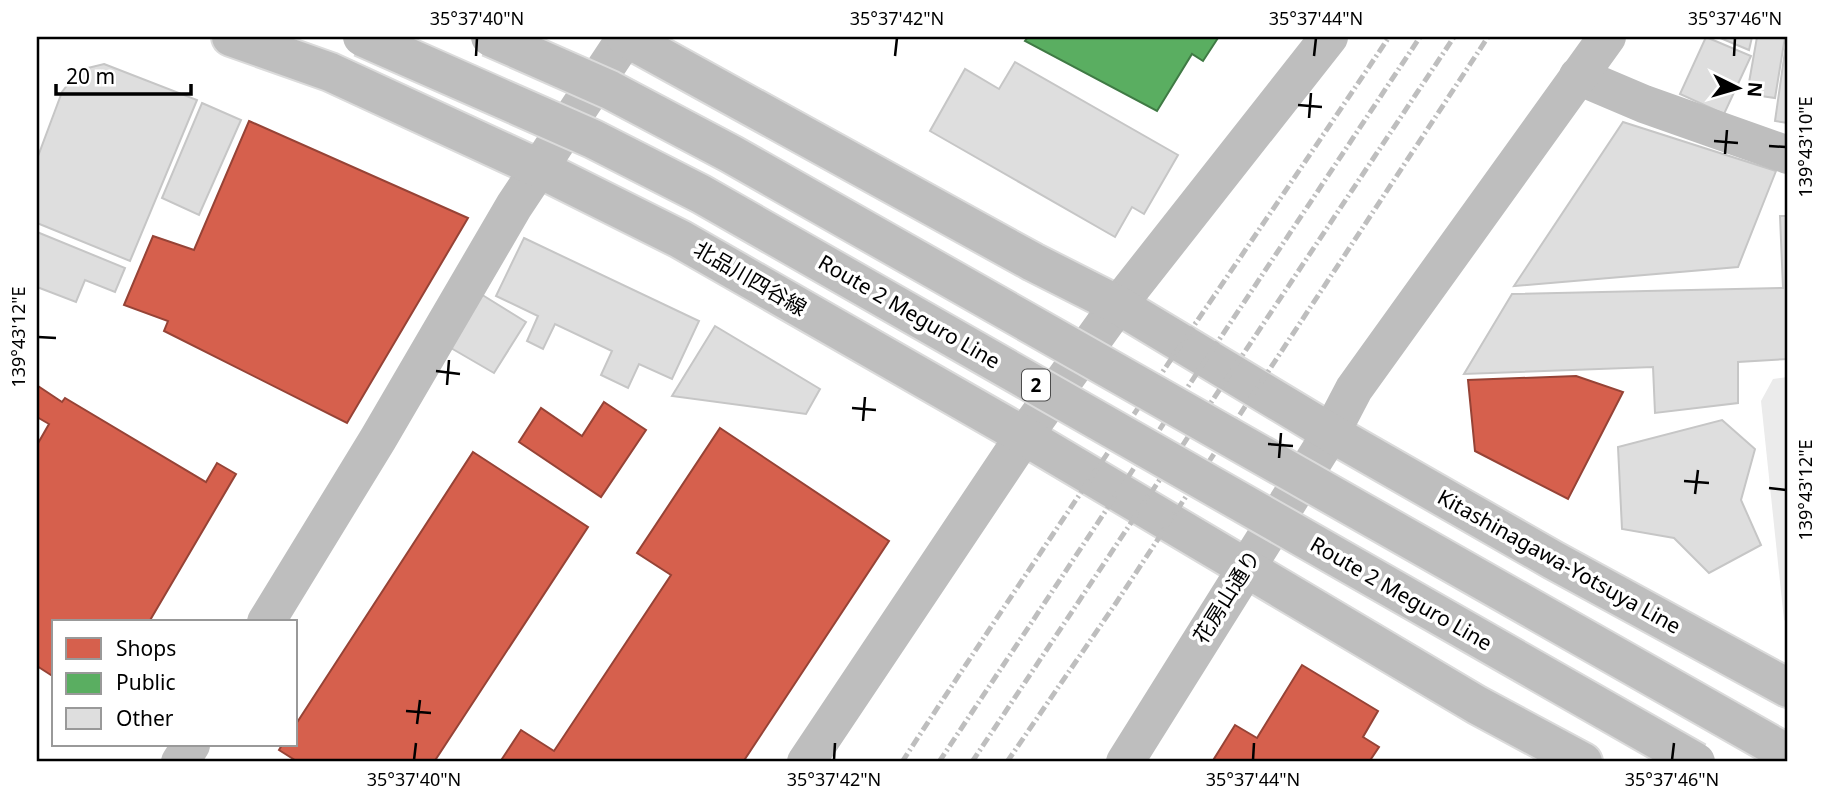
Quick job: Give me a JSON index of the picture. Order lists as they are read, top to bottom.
{
  "streets": {
    "main road": [
      "北品川四谷線",
      "Route 2 Meguro Line",
      "2",
      "Kitashinagawa-Yotsuya Line",
      "花房山通り"
    ]
  },
  "crossings": [
    ["北品川四谷線", "花房山通り"],
    ["Kitashinagawa-Yotsuya Line", "花房山通り"]
  ],
  "legend": ["Shops", "Public", "Other"],
  "scale_bar": "20 m",
  "north": "right",
  "coordinates": [
    "35°37'40\"N",
    "35°37'42\"N",
    "35°37'44\"N",
    "35°37'46\"N",
    "139°43'10\"E",
    "139°43'12\"E"
  ]
}
